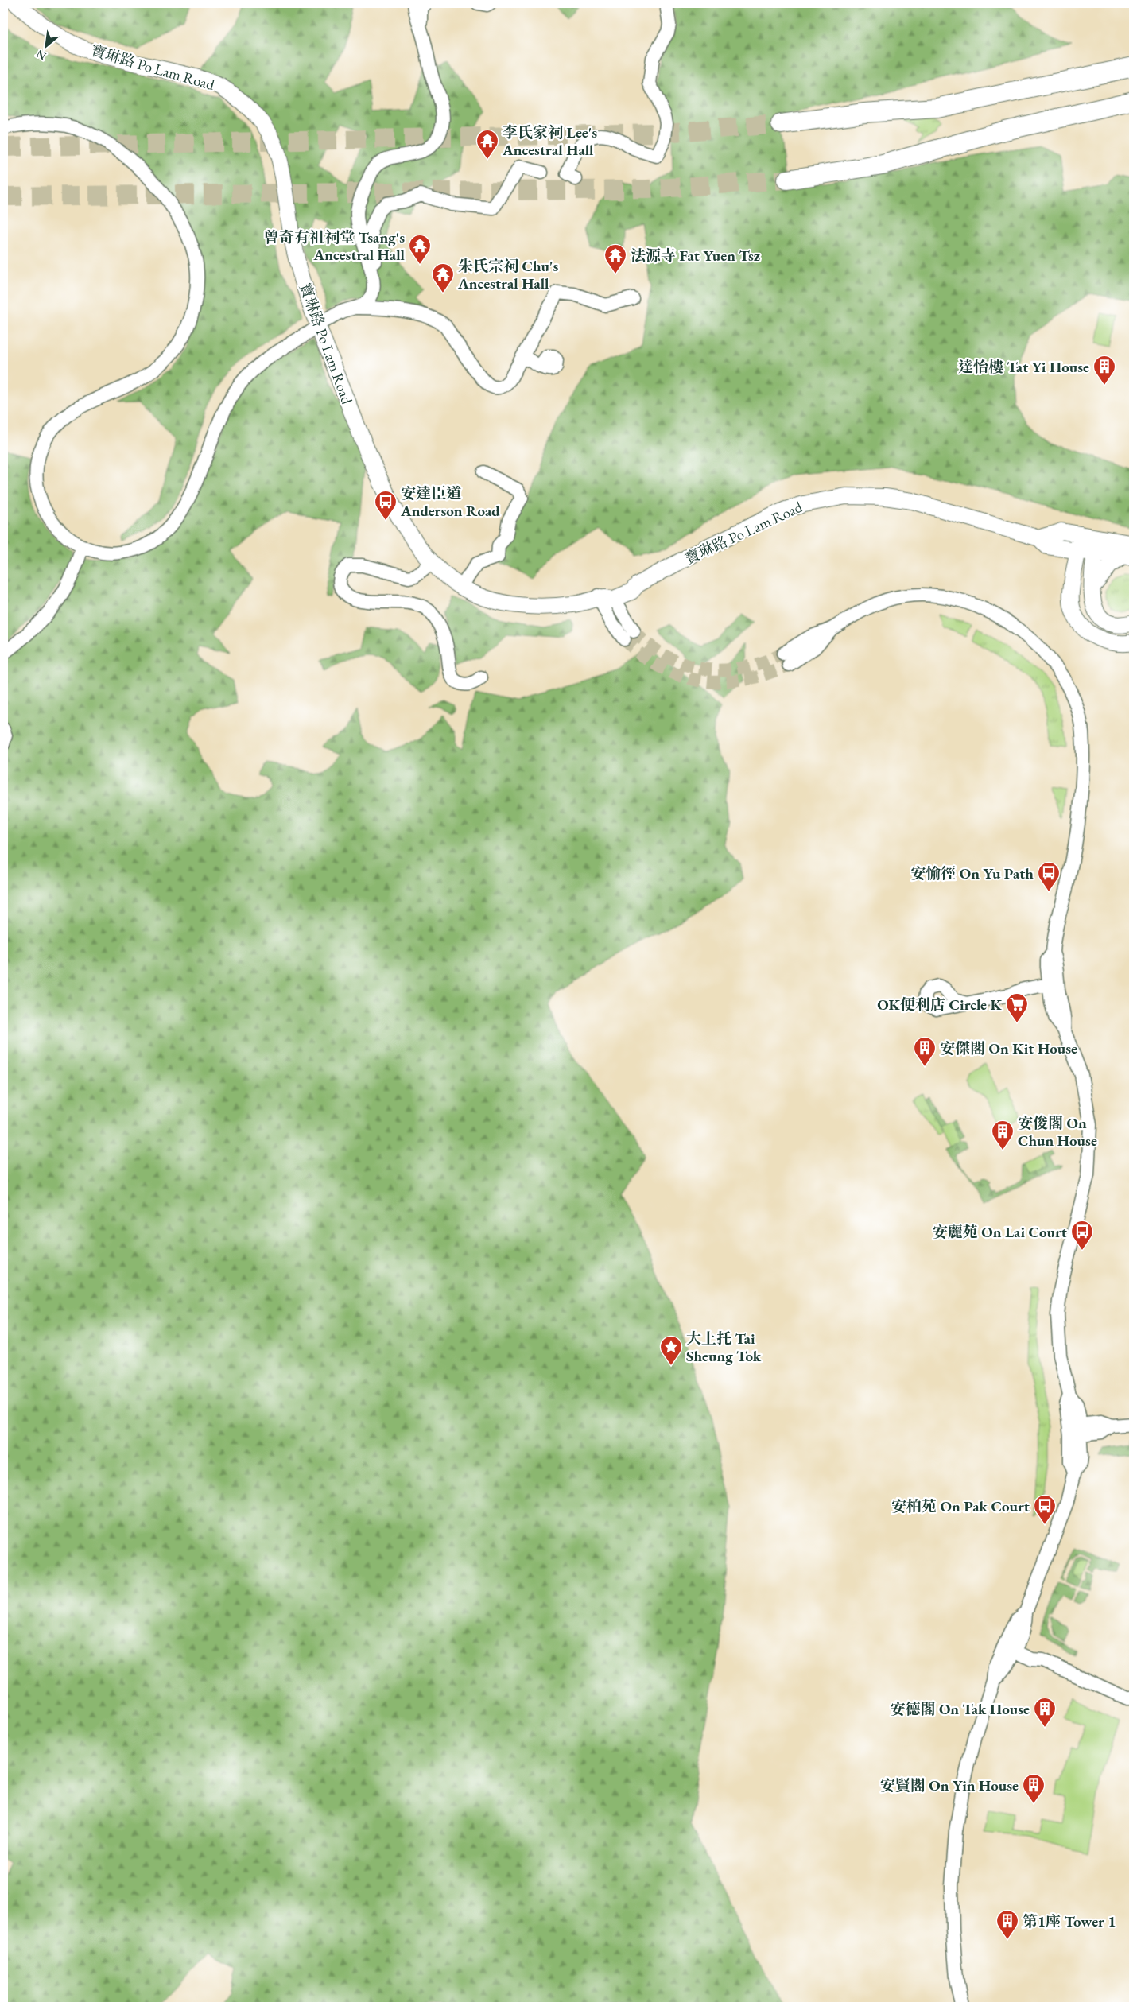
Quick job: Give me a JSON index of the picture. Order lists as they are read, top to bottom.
{
  "streets": {
    "main road": ["寶琳路 Po Lam Road"]
  },
  "places": {
    "temple": [
      "李氏家祠 Lee's Ancestral Hall",
      "曾奇有祖祠堂 Tsang's Ancestral Hall",
      "法源寺 Fat Yuen Tsz",
      "朱氏宗祠 Chu's Ancestral Hall"
    ],
    "building": [
      "達怡樓 Tat Yi House",
      "安傑閣 On Kit House",
      "安俊閣 On Chun House",
      "安德閣 On Tak House",
      "安賢閣 On Yin House",
      "第1座 Tower 1"
    ],
    "bus stop": [
      "安達臣道 Anderson Road",
      "安愉徑 On Yu Path",
      "安麗苑 On Lai Court",
      "安柏苑 On Pak Court"
    ],
    "supermarket": ["OK便利店 Circle K"],
    "place": ["大上托 Tai Sheung Tok"]
  },
  "north": "bottom left"
}
